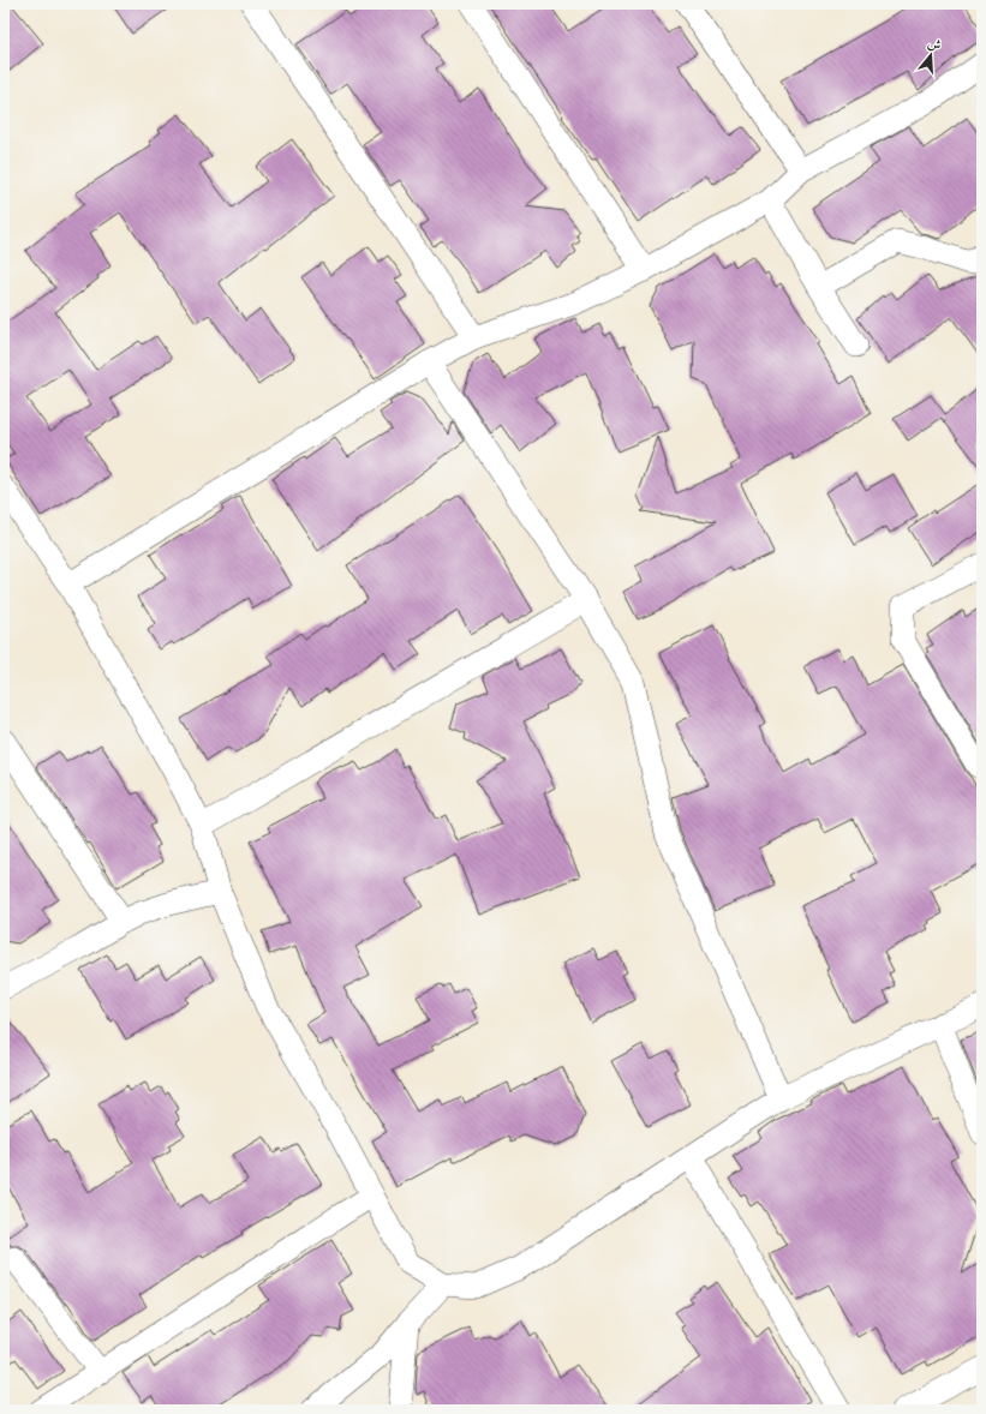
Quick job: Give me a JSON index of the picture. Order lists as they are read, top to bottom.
{
  "north": "top"
}
